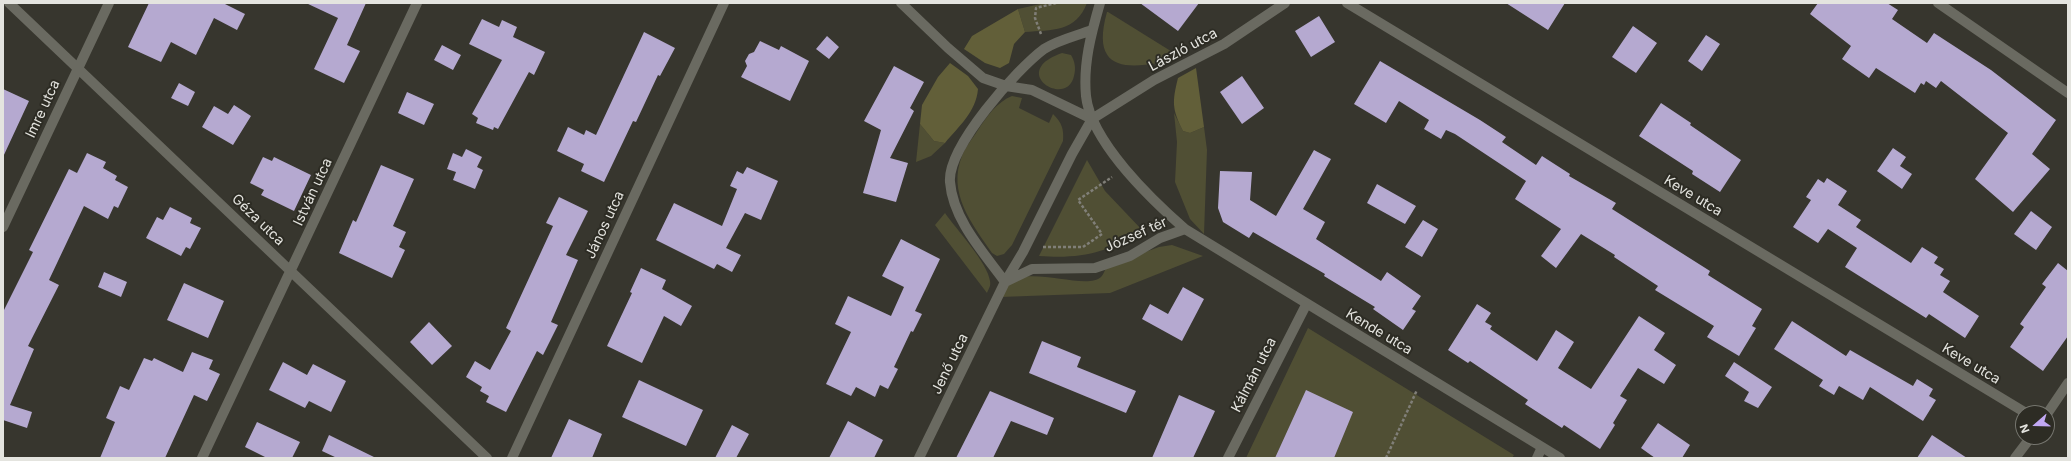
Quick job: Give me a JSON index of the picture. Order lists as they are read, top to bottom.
{
  "streets": {
    "street": [
      "László utca",
      "Imre utca",
      "István utca",
      "Keve utca",
      "Géza utca",
      "János utca",
      "József tér",
      "Kende utca",
      "Jenő utca",
      "Kálmán utca"
    ]
  },
  "crossings": [
    ["László utca", "József tér"],
    ["Imre utca", "Géza utca"],
    ["István utca", "Géza utca"],
    ["József tér", "Kende utca"],
    ["József tér", "Jenő utca"],
    ["Kende utca", "Kálmán utca"]
  ],
  "north": "left"
}
